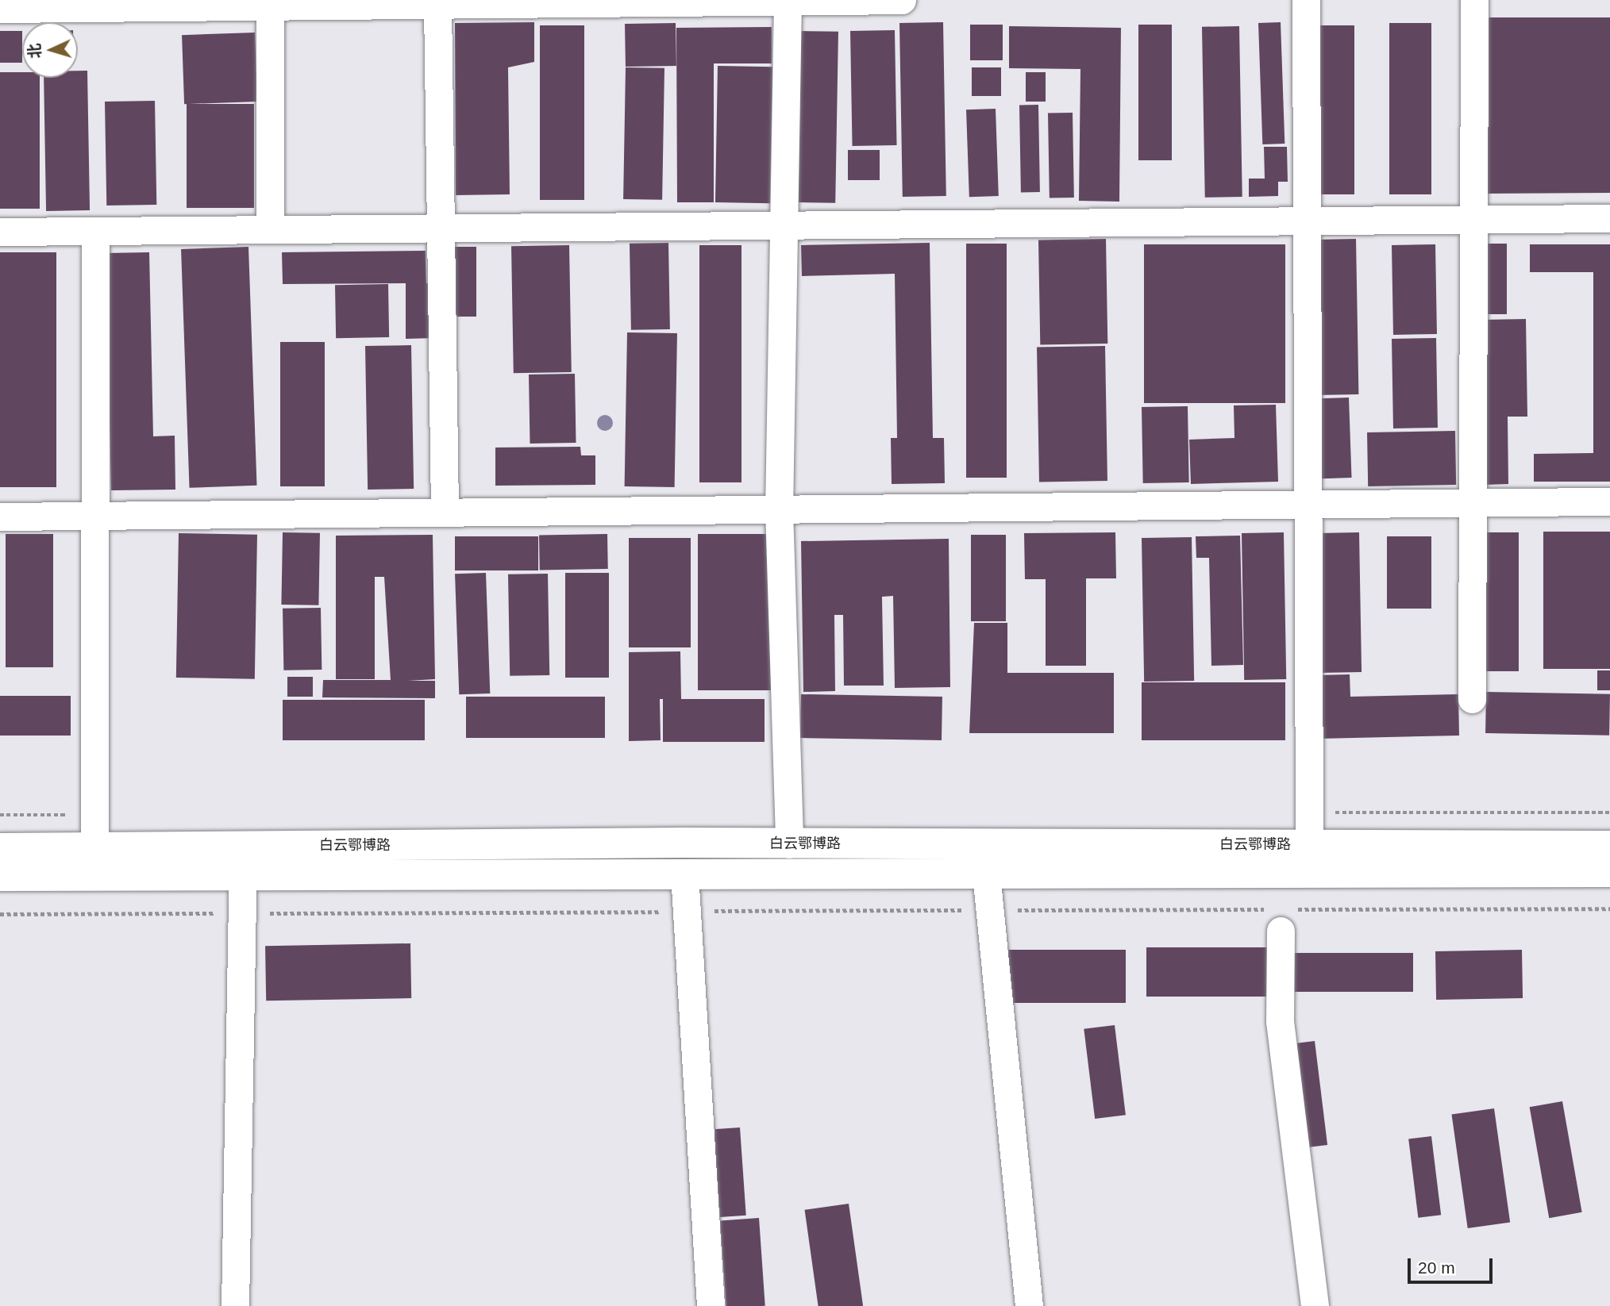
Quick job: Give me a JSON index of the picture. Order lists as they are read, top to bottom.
{
  "streets": {
    "main road": ["白云鄂博路"]
  },
  "scale_bar": "20 m",
  "north": "left"
}
